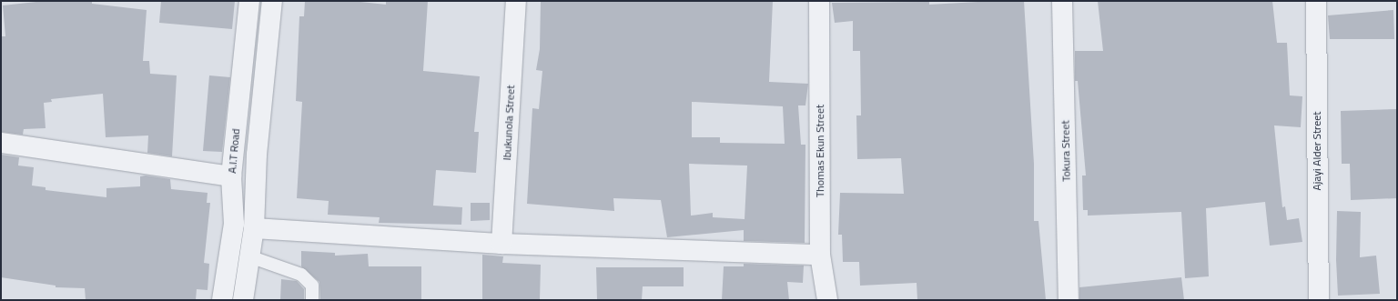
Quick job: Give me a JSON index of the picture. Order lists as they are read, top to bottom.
{
  "streets": {
    "street": [
      "Ibukunola Street",
      "A.I.T Road",
      "Thomas Ekun Street",
      "Tokura Street",
      "Ajayi Alder Street"
    ]
  }
}
